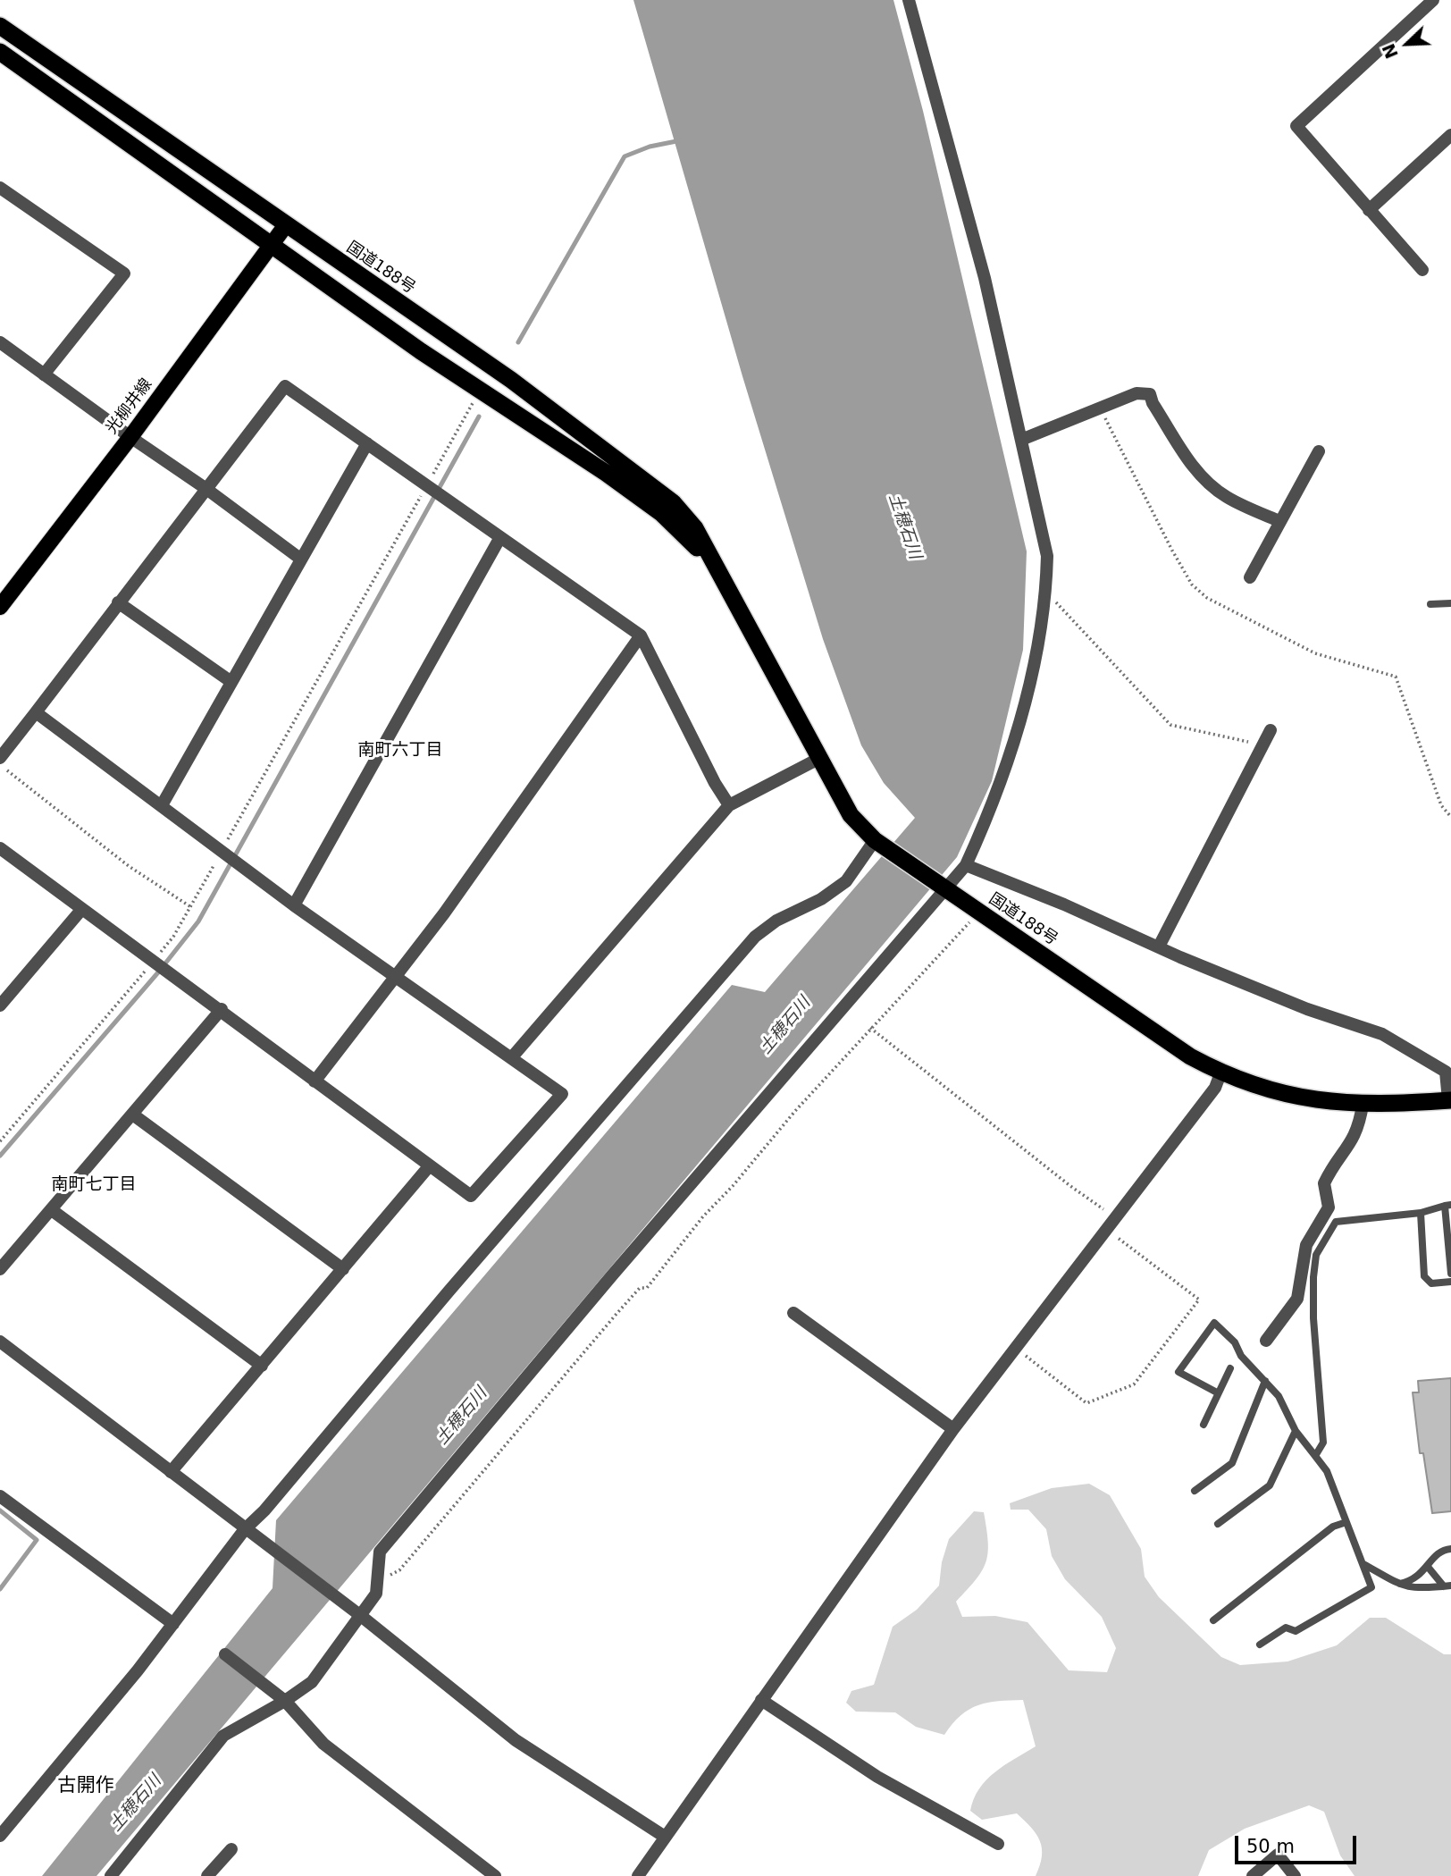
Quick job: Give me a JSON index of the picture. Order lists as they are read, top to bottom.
{
  "streets": {
    "highway": ["国道188号"],
    "main road": ["光柳井線"]
  },
  "crossings": [
    ["国道188号", "光柳井線"]
  ],
  "districts": ["南町六丁目", "南町七丁目", "古開作"],
  "water": ["土穂石川"],
  "scale_bar": "50 m",
  "north": "bottom left"
}
